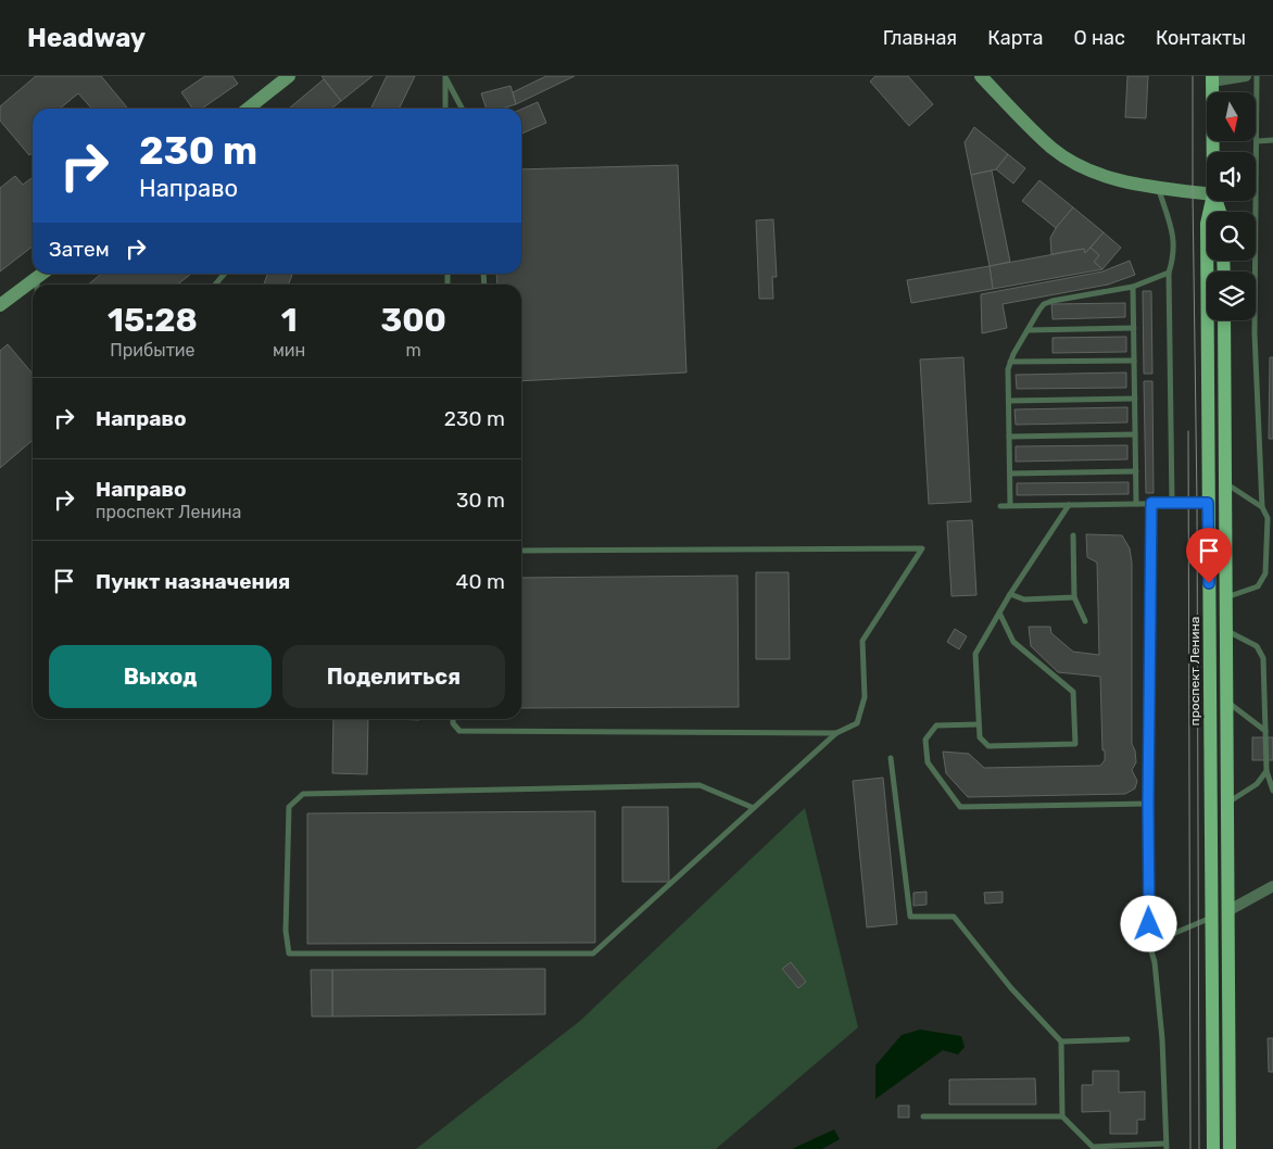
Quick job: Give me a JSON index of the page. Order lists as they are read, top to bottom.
{
  "streets": {
    "main road": ["проспект Ленина"]
  },
  "north": "bottom",
  "page": {
    "header": "Headway",
    "nav": [
      "Главная",
      "Карта",
      "О нас",
      "Контакты"
    ],
    "turn": ["230 m", "Направо"],
    "then": "Затем",
    "eta": [
      "15:28",
      "Прибытие",
      "1",
      "мин",
      "300",
      "m"
    ],
    "list": [
      {
        "name": "Направо",
        "value": "230 m"
      },
      {
        "name": "Направо",
        "note": "проспект Ленина",
        "value": "30 m"
      },
      {
        "name": "Пункт назначения",
        "value": "40 m"
      }
    ],
    "buttons": ["Выход", "Поделиться"]
  }
}
